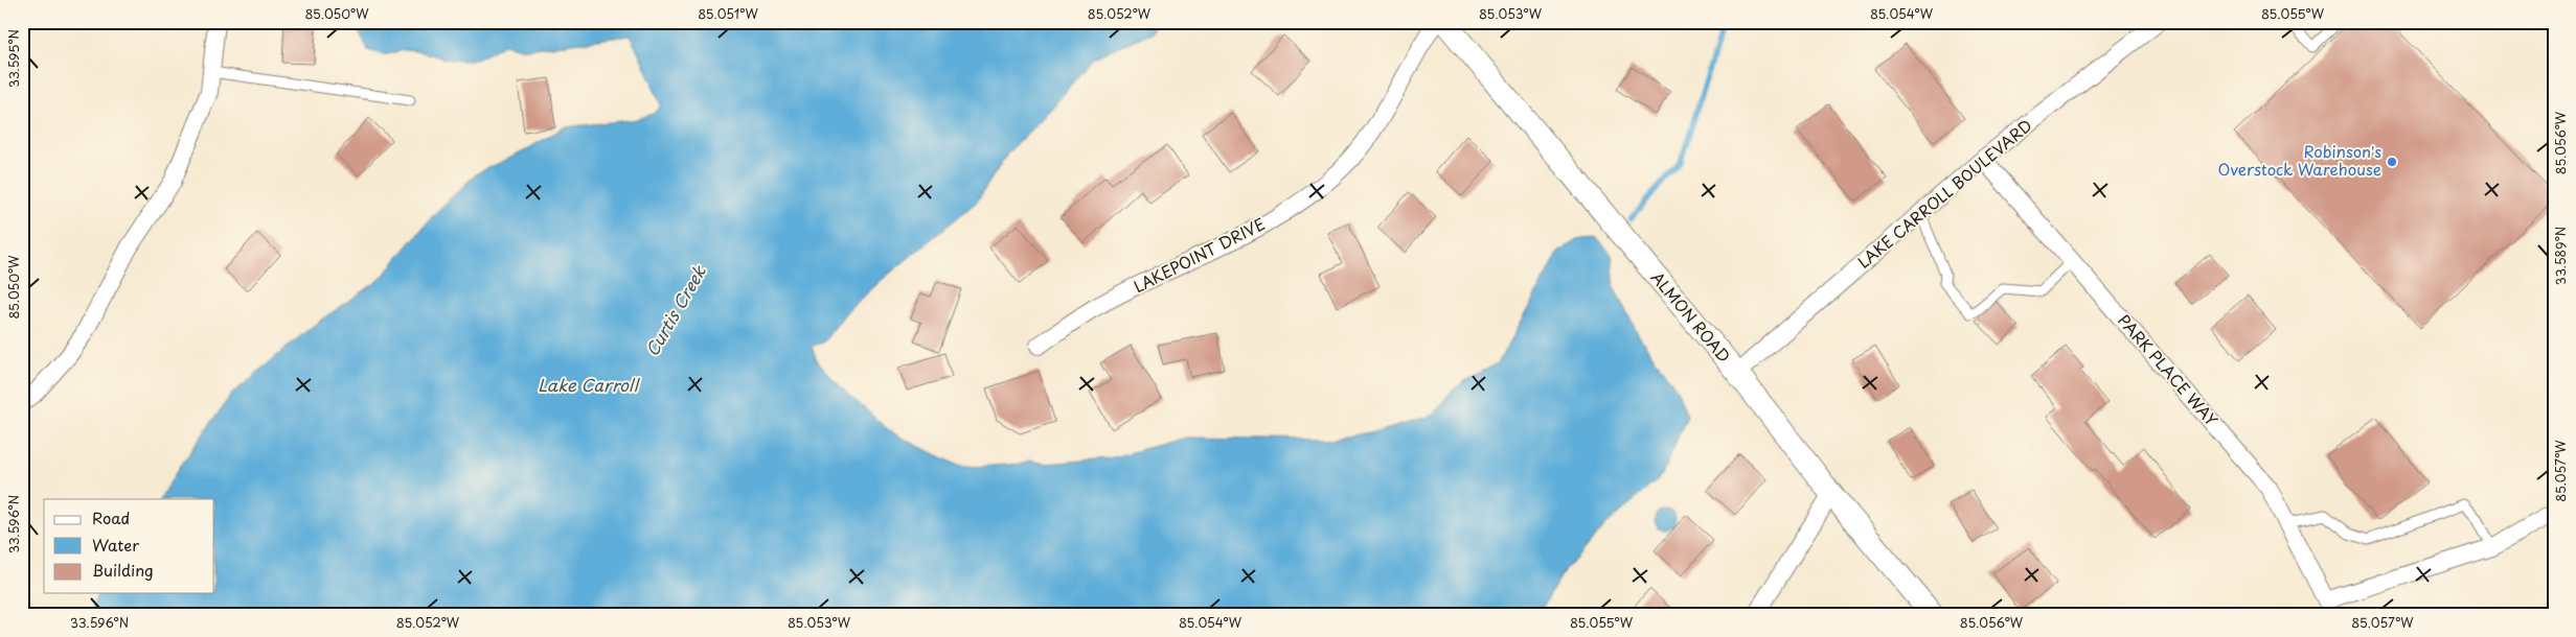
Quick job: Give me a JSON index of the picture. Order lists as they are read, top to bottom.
{
  "streets": {
    "street": [
      "LAKE CARROLL BOULEVARD",
      "LAKEPOINT DRIVE",
      "ALMON ROAD",
      "PARK PLACE WAY"
    ]
  },
  "crossings": [
    ["LAKE CARROLL BOULEVARD", "ALMON ROAD"],
    ["LAKE CARROLL BOULEVARD", "PARK PLACE WAY"]
  ],
  "water": ["Curtis Creek", "Lake Carroll"],
  "places": ["Robinson's Overstock Warehouse"],
  "legend": ["Road", "Water", "Building"],
  "coordinates": [
    "85.050°W",
    "85.051°W",
    "85.052°W",
    "85.053°W",
    "85.054°W",
    "85.055°W",
    "33.595°N",
    "85.056°W",
    "33.589°N",
    "85.057°W",
    "33.596°N"
  ]
}
